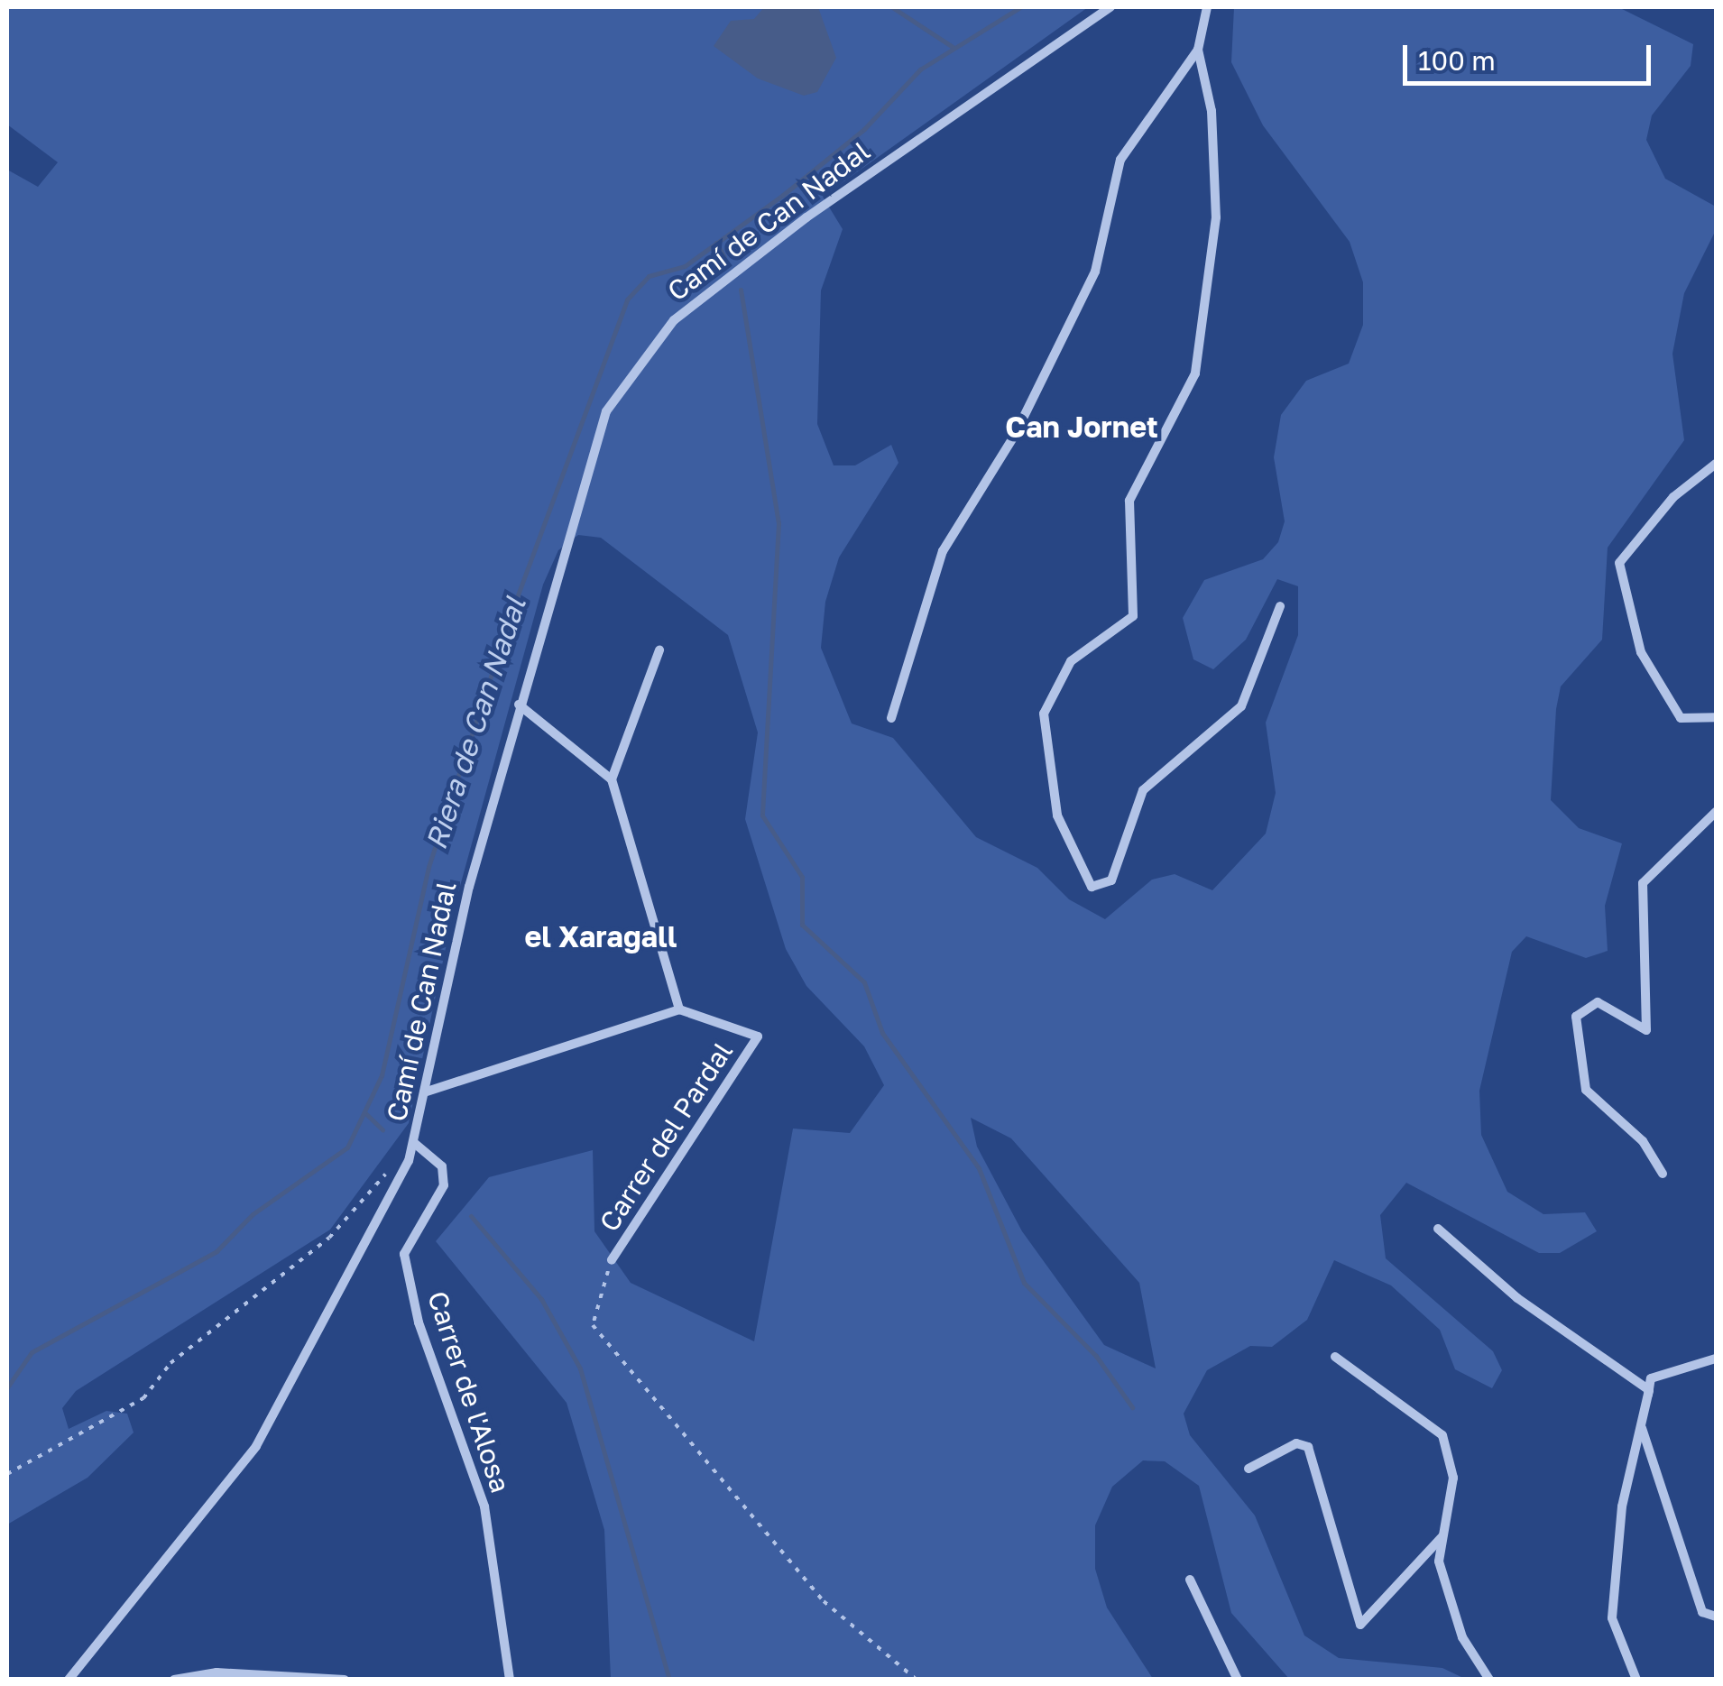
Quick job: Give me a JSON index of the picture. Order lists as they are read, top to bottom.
{
  "streets": {
    "street": ["Camí de Can Nadal", "Carrer del Pardal", "Carrer de l'Alosa"]
  },
  "crossings": [
    ["Camí de Can Nadal", "Carrer de l'Alosa"]
  ],
  "districts": ["Can Jornet", "el Xaragall"],
  "water": ["Riera de Can Nadal"],
  "scale_bar": "100 m"
}
